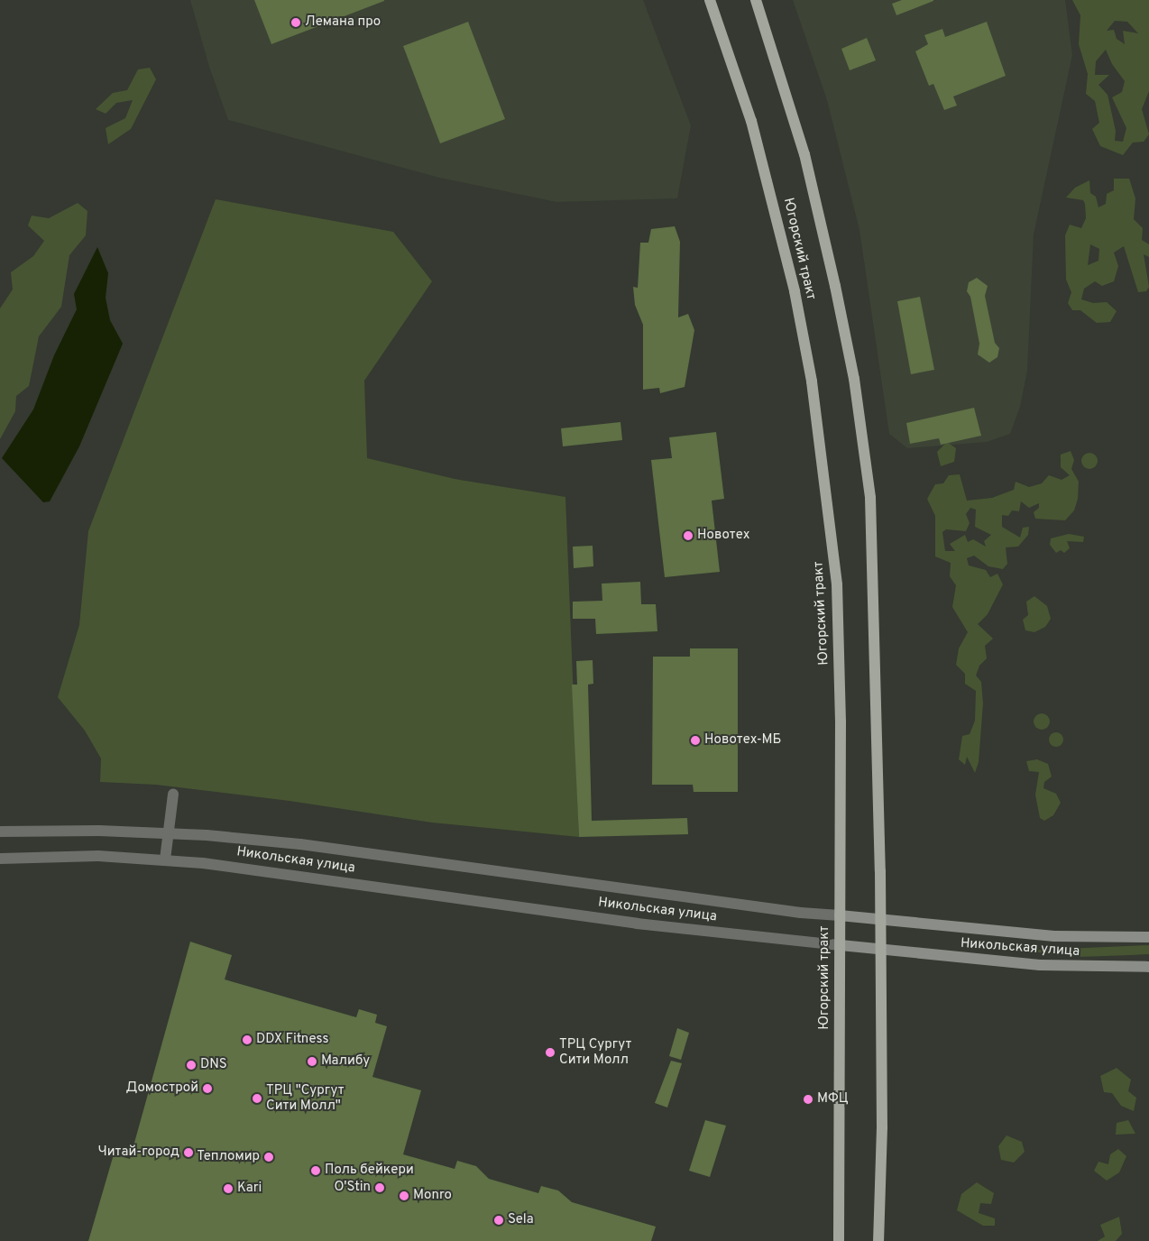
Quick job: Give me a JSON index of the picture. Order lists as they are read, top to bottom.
{
  "streets": {
    "main road": ["Югорский тракт"],
    "street": ["Никольская улица"]
  },
  "crossings": [
    ["Югорский тракт", "Никольская улица"]
  ],
  "places": [
    "Лемана про",
    "Новотех",
    "Новотех-МБ",
    "DDX Fitness",
    "ТРЦ Сургут Сити Молл",
    "Малибу",
    "DNS",
    "Домострой",
    "ТРЦ \"Сургут Сити Молл\"",
    "МФЦ",
    "Читай-город",
    "Тепломир",
    "Поль бейкери",
    "O'Stin",
    "Kari",
    "Monro",
    "Sela"
  ]
}
